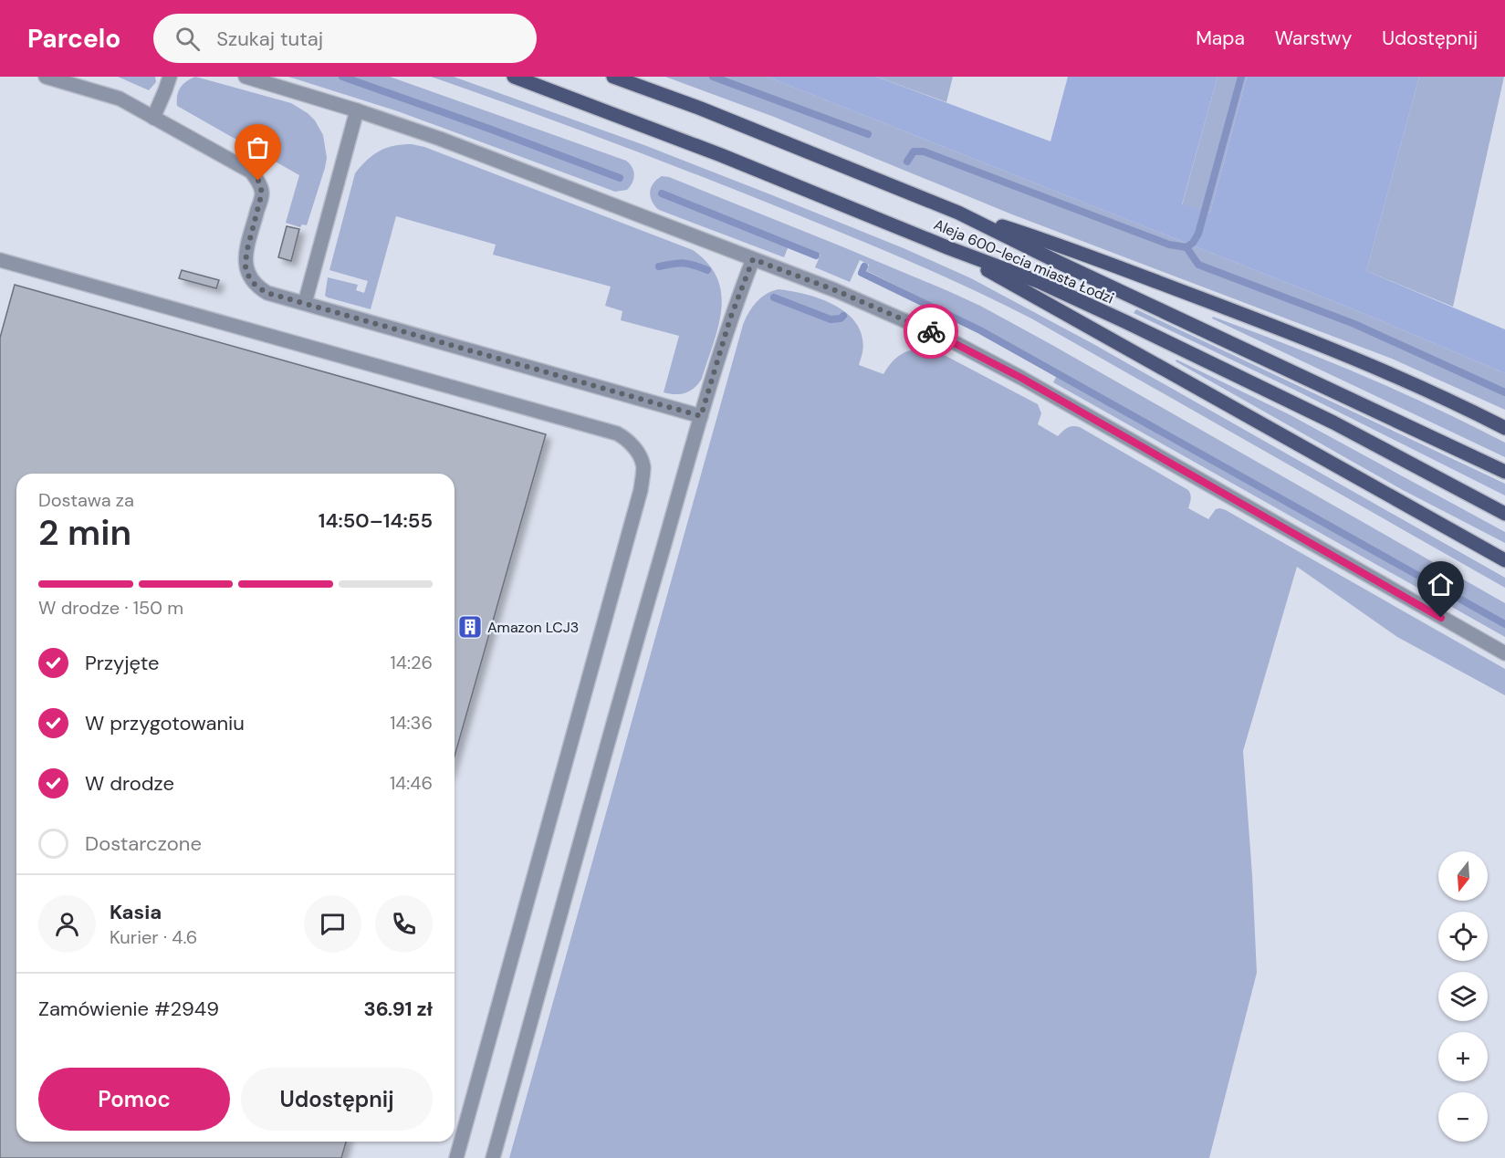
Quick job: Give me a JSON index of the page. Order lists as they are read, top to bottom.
{
  "streets": {
    "main road": ["Aleja 600-lecia miasta Łodzi"]
  },
  "places": {
    "building": ["Amazon LCJ3"]
  },
  "north": "bottom",
  "page": {
    "header": "Parcelo",
    "search": "Szukaj tutaj",
    "nav": ["Mapa", "Warstwy", "Udostępnij"],
    "heading": ["2 min", "Dostawa za", "14:50–14:55"],
    "panel": [
      "Kasia",
      "Kurier · 4.6",
      "Zamówienie #2949",
      "36.91 zł"
    ],
    "bar": "W drodze · 150 m",
    "list": [
      ["Przyjęte", "14:26"],
      ["W przygotowaniu", "14:36"],
      ["W drodze", "14:46"],
      "Dostarczone"
    ],
    "map_buttons": ["+", "−"],
    "buttons": ["Pomoc", "Udostępnij"]
  }
}
